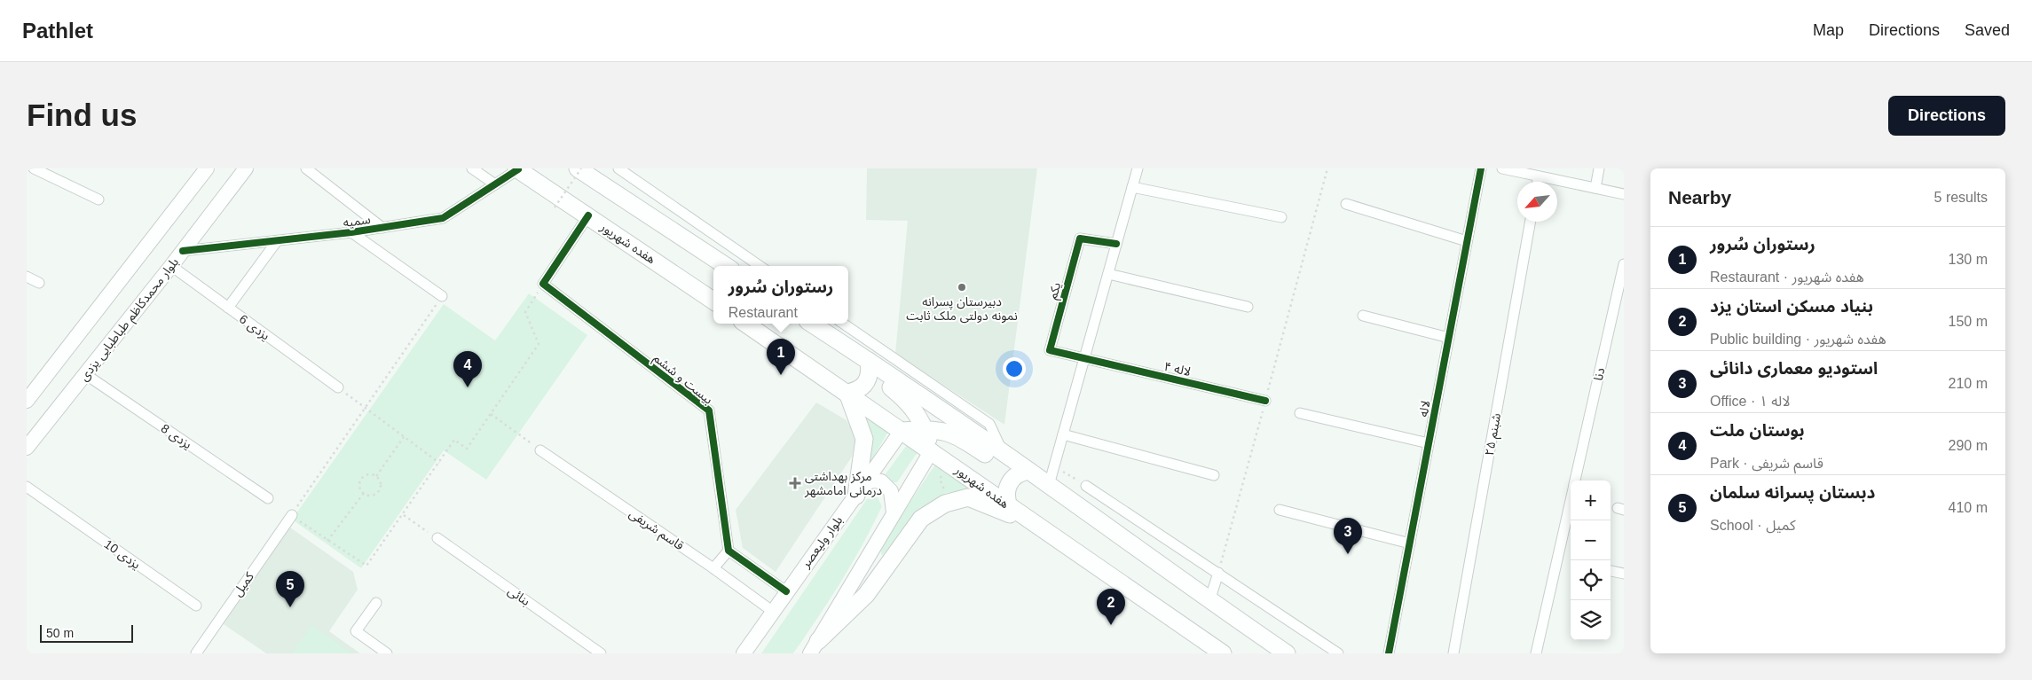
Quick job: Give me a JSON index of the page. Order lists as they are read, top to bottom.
{
  "streets": {
    "main road": ["هفده شهریور", "بلوار محمدکاظم طباطبایی یزدی", "بلوار ولیعصر"],
    "street": [
      "سمیه",
      "یکم",
      "یزدی 6",
      "لاله ۴",
      "دنا",
      "بیست و ششم",
      "لاله",
      "شبنم ۲۵",
      "یزدی 8",
      "قاسم شریفی",
      "یزدی 10",
      "کمیل",
      "بنائی"
    ]
  },
  "crossings": [
    ["سمیه", "هفده شهریور"],
    ["سمیه", "بلوار محمدکاظم طباطبایی یزدی"],
    ["هفده شهریور", "بلوار ولیعصر"],
    ["یکم", "لاله ۴"],
    ["بلوار محمدکاظم طباطبایی یزدی", "یزدی 6"],
    ["بلوار محمدکاظم طباطبایی یزدی", "یزدی 8"],
    ["قاسم شریفی", "بلوار ولیعصر"]
  ],
  "places": {
    "other": ["دبیرستان پسرانه نمونه دولتی ملک ثابت"],
    "health": ["مرکز بهداشتی درمانی امامشهر"]
  },
  "scale_bar": "50 m",
  "north": "bottom left",
  "page": {
    "header": "Pathlet",
    "nav": ["Map", "Directions", "Saved"],
    "buttons": "Directions",
    "title": "Find us",
    "heading": ["Nearby", "5 results"],
    "list": [
      {
        "mark": "1",
        "name": "رستوران سُرور",
        "note": "Restaurant · هفده شهریور",
        "value": "130 m"
      },
      {
        "mark": "2",
        "name": "بنیاد مسکن استان یزد",
        "note": "Public building · هفده شهریور",
        "value": "150 m"
      },
      {
        "mark": "3",
        "name": "استودیو معماری دانائی",
        "note": "Office · لاله ۱",
        "value": "210 m"
      },
      {
        "mark": "4",
        "name": "بوستان ملت",
        "note": "Park · قاسم شریفی",
        "value": "290 m"
      },
      {
        "mark": "5",
        "name": "دبستان پسرانه سلمان",
        "note": "School · کمیل",
        "value": "410 m"
      }
    ],
    "popup": ["رستوران سُرور", "Restaurant"],
    "pins": [
      "1",
      "4",
      "3",
      "5",
      "2"
    ],
    "map_buttons": ["+", "−"],
    "scale": "50 m"
  }
}
